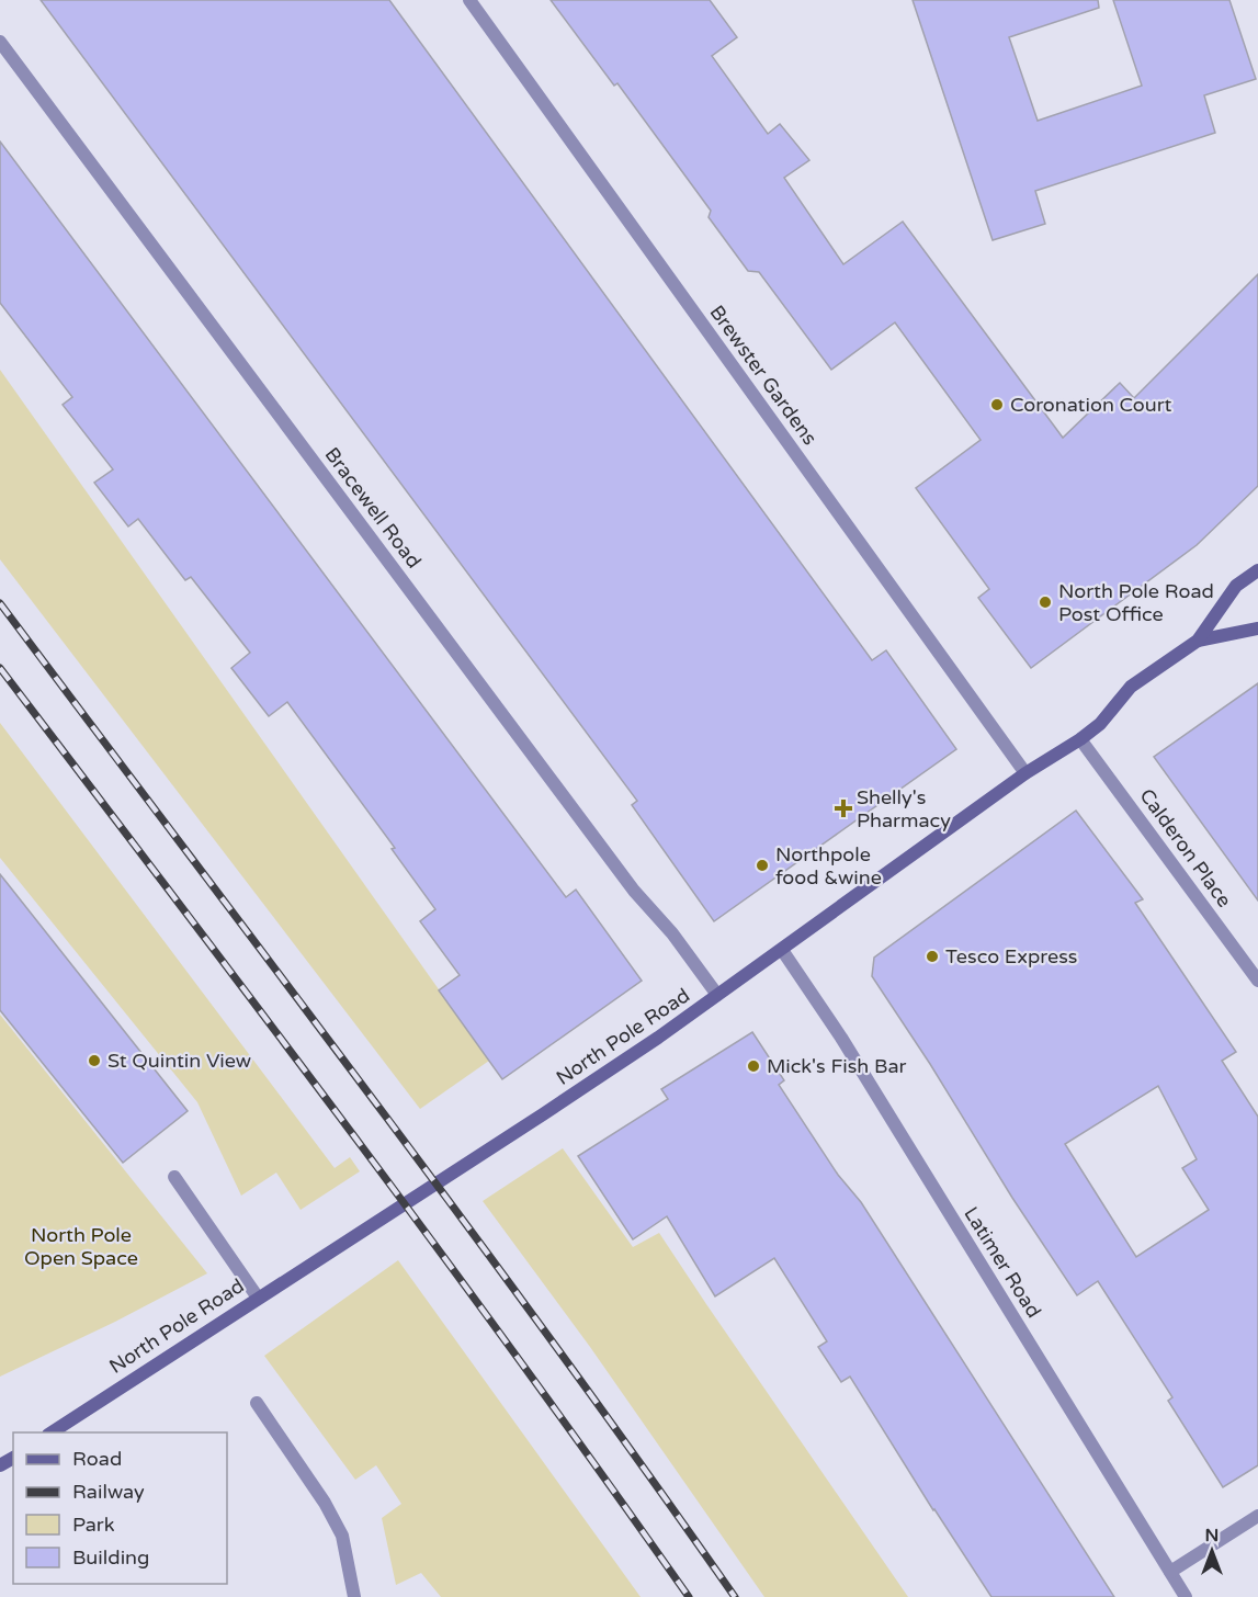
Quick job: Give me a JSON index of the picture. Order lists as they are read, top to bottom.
{
  "streets": {
    "main road": ["North Pole Road"],
    "street": [
      "Brewster Gardens",
      "Bracewell Road",
      "Calderon Place",
      "Latimer Road"
    ]
  },
  "crossings": [
    ["Brewster Gardens", "North Pole Road"],
    ["Bracewell Road", "North Pole Road"],
    ["Calderon Place", "North Pole Road"],
    ["North Pole Road", "Latimer Road"]
  ],
  "parks": ["North Pole Open Space"],
  "places": {
    "other": [
      "Coronation Court",
      "North Pole Road Post Office",
      "Northpole food &wine",
      "Tesco Express",
      "St Quintin View",
      "Mick's Fish Bar"
    ],
    "health": ["Shelly's Pharmacy"]
  },
  "legend": [
    "Road",
    "Railway",
    "Park",
    "Building"
  ],
  "north": "top"
}
